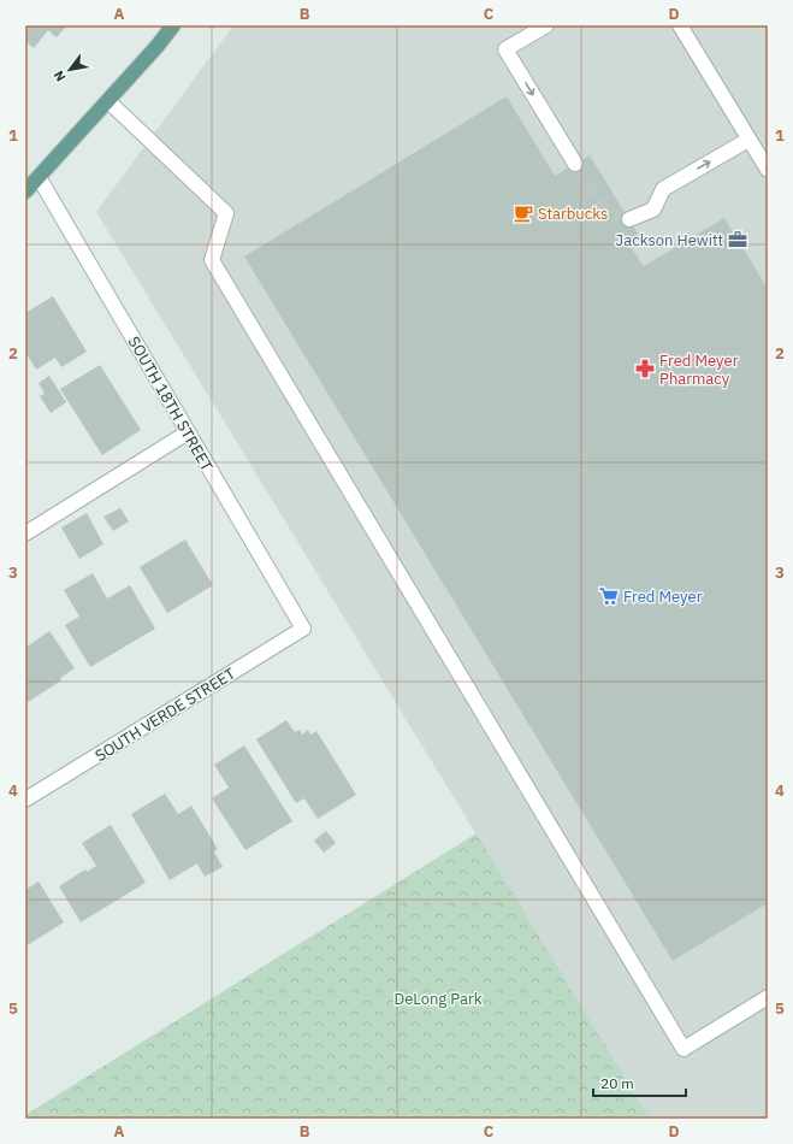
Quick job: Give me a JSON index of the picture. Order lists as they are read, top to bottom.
{
  "streets": {
    "street": ["SOUTH 18TH STREET", "SOUTH VERDE STREET"]
  },
  "crossings": [
    ["SOUTH 18TH STREET", "SOUTH VERDE STREET"]
  ],
  "parks": ["DeLong Park"],
  "places": {
    "cafe": ["Starbucks"],
    "office": ["Jackson Hewitt"],
    "pharmacy": ["Fred Meyer Pharmacy"],
    "supermarket": ["Fred Meyer"]
  },
  "scale_bar": "20 m",
  "north": "bottom left",
  "grid": {
    "columns": [
      "A",
      "B",
      "C",
      "D"
    ],
    "rows": [
      "1",
      "2",
      "3",
      "4",
      "5"
    ]
  }
}
